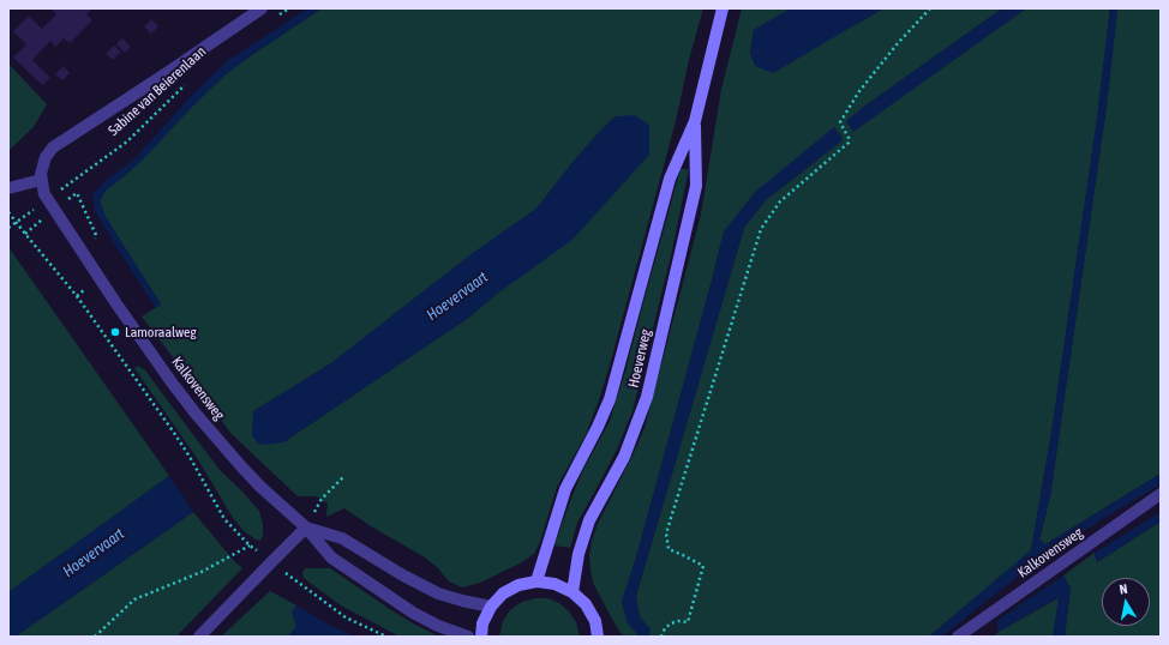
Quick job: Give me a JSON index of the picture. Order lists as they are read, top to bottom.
{
  "streets": {
    "main road": ["Hoeverweg"],
    "street": ["Sabine van Beierenlaan", "Kalkovensweg"]
  },
  "crossings": [
    ["Sabine van Beierenlaan", "Kalkovensweg"]
  ],
  "water": ["Hoevervaart"],
  "places": ["Lamoraalweg"],
  "north": "top"
}
